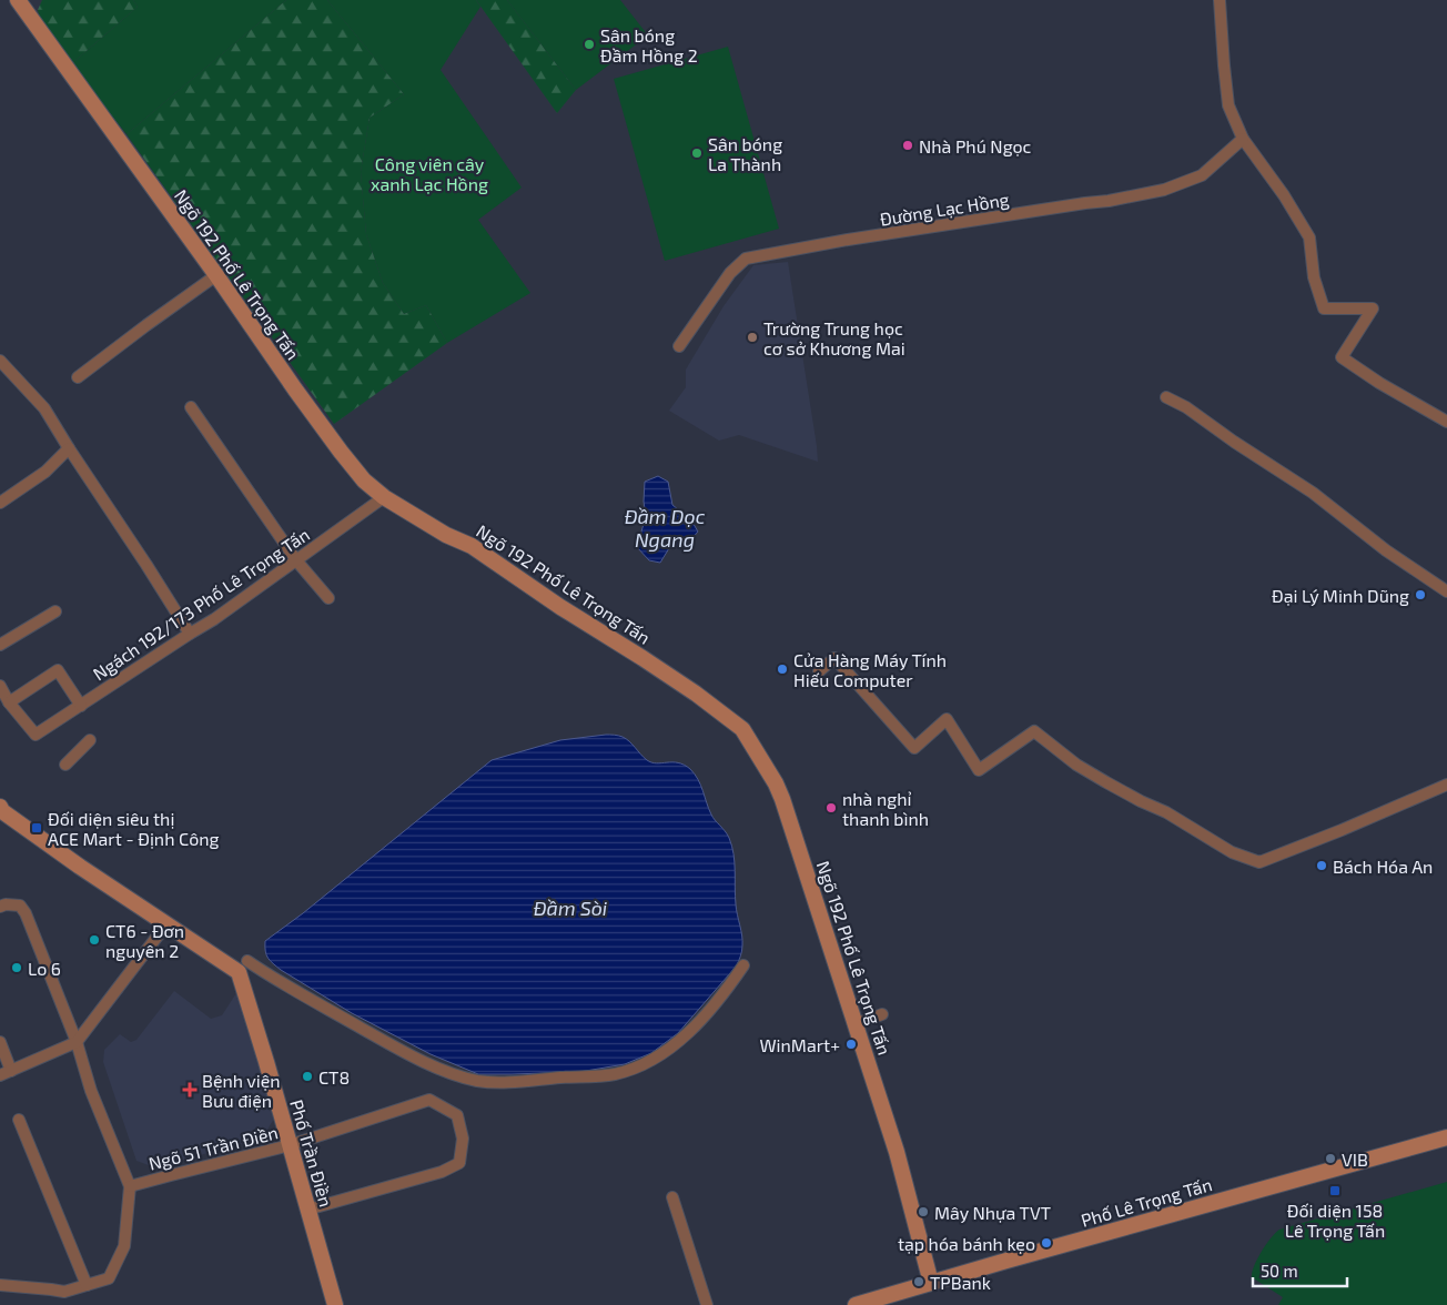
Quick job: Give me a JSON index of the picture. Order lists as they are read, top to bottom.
{
  "streets": {
    "street": [
      "Đường Lạc Hồng",
      "Ngõ 192 Phố Lê Trọng Tấn",
      "Ngách 192/173 Phố Lê Trọng Tấn",
      "Ngõ 51 Trần Điền",
      "Phố Trần Điền",
      "Phố Lê Trọng Tấn"
    ]
  },
  "crossings": [
    ["Ngõ 192 Phố Lê Trọng Tấn", "Ngách 192/173 Phố Lê Trọng Tấn"],
    ["Ngõ 192 Phố Lê Trọng Tấn", "Phố Lê Trọng Tấn"],
    ["Ngõ 51 Trần Điền", "Phố Trần Điền"]
  ],
  "water": ["Đầm Dọc Ngang", "Đầm Sòi"],
  "parks": ["Công viên cây xanh Lạc Hồng"],
  "places": {
    "other": [
      "Sân bóng Đầm Hồng 2",
      "Nhà Phú Ngọc",
      "Sân bóng La Thành",
      "Trường Trung học cơ sở Khương Mai",
      "Đại Lý Minh Dũng",
      "Cửa Hàng Máy Tính Hiếu Computer",
      "nhà nghỉ thanh bình",
      "Bách Hóa An",
      "CT6 - Đơn nguyên 2",
      "Lo 6",
      "WinMart+",
      "CT8",
      "VIB",
      "Mây Nhựa TVT",
      "tạp hóa bánh kẹo",
      "TPBank"
    ],
    "transit": ["Đối diện siêu thị ACE Mart - Định Công", "Đối diện 158 Lê Trọng Tấn"],
    "health": ["Bệnh viện Bưu điện"]
  },
  "scale_bar": "50 m"
}
